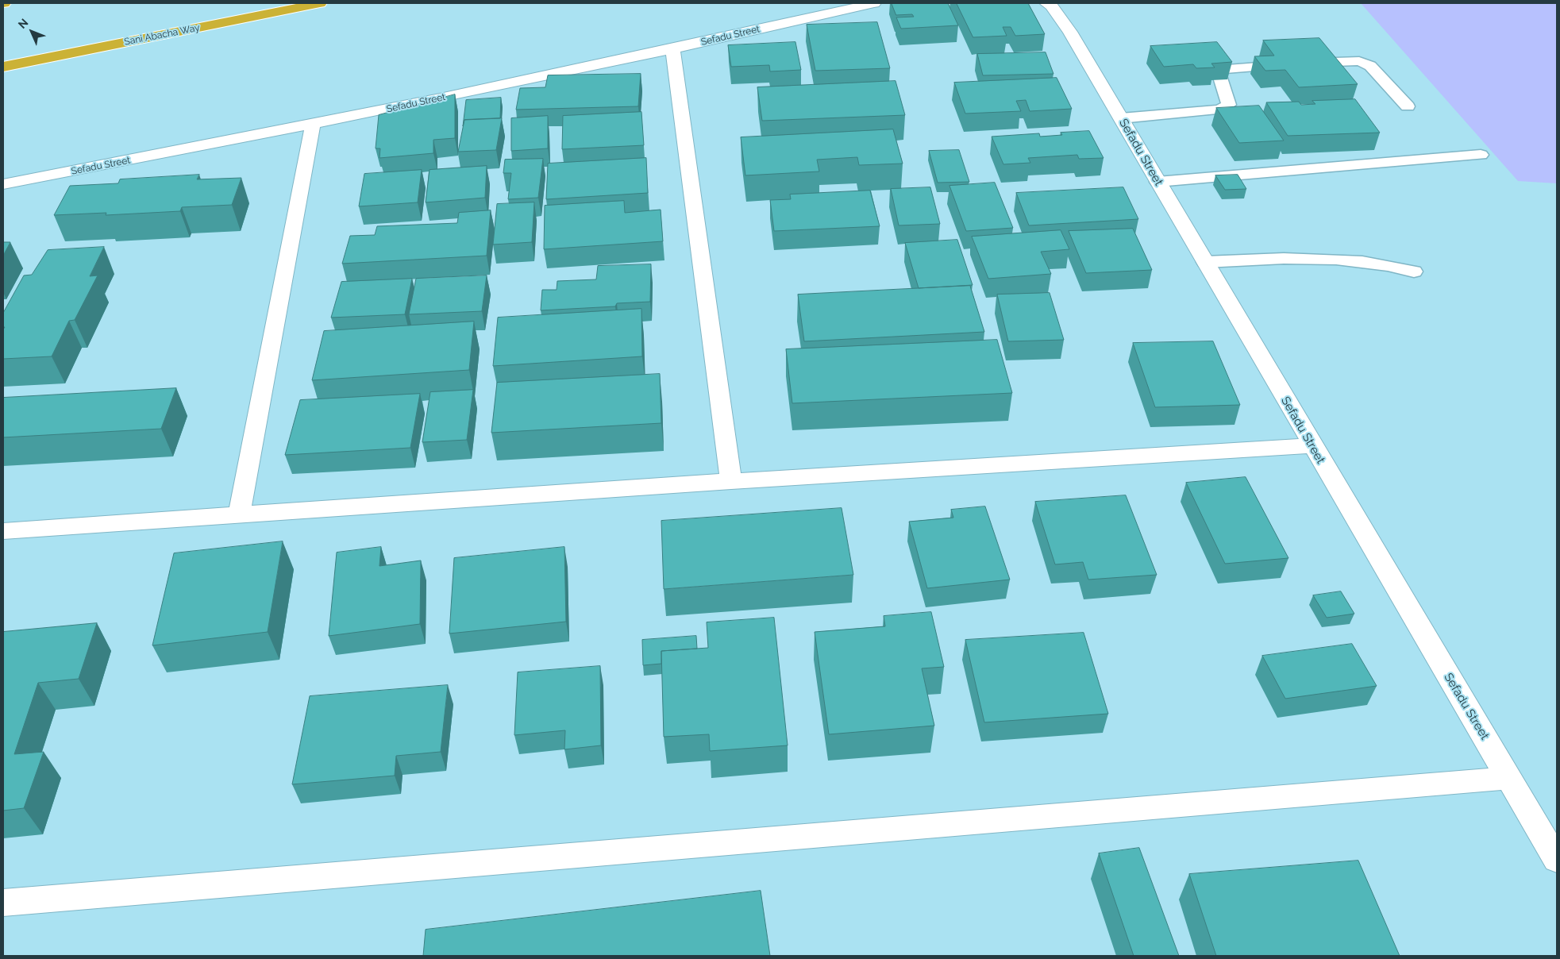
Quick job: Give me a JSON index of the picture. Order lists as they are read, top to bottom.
{
  "streets": {
    "highway": ["Sani Abacha Way"],
    "street": ["Sefadu Street"]
  },
  "north": "top left"
}
